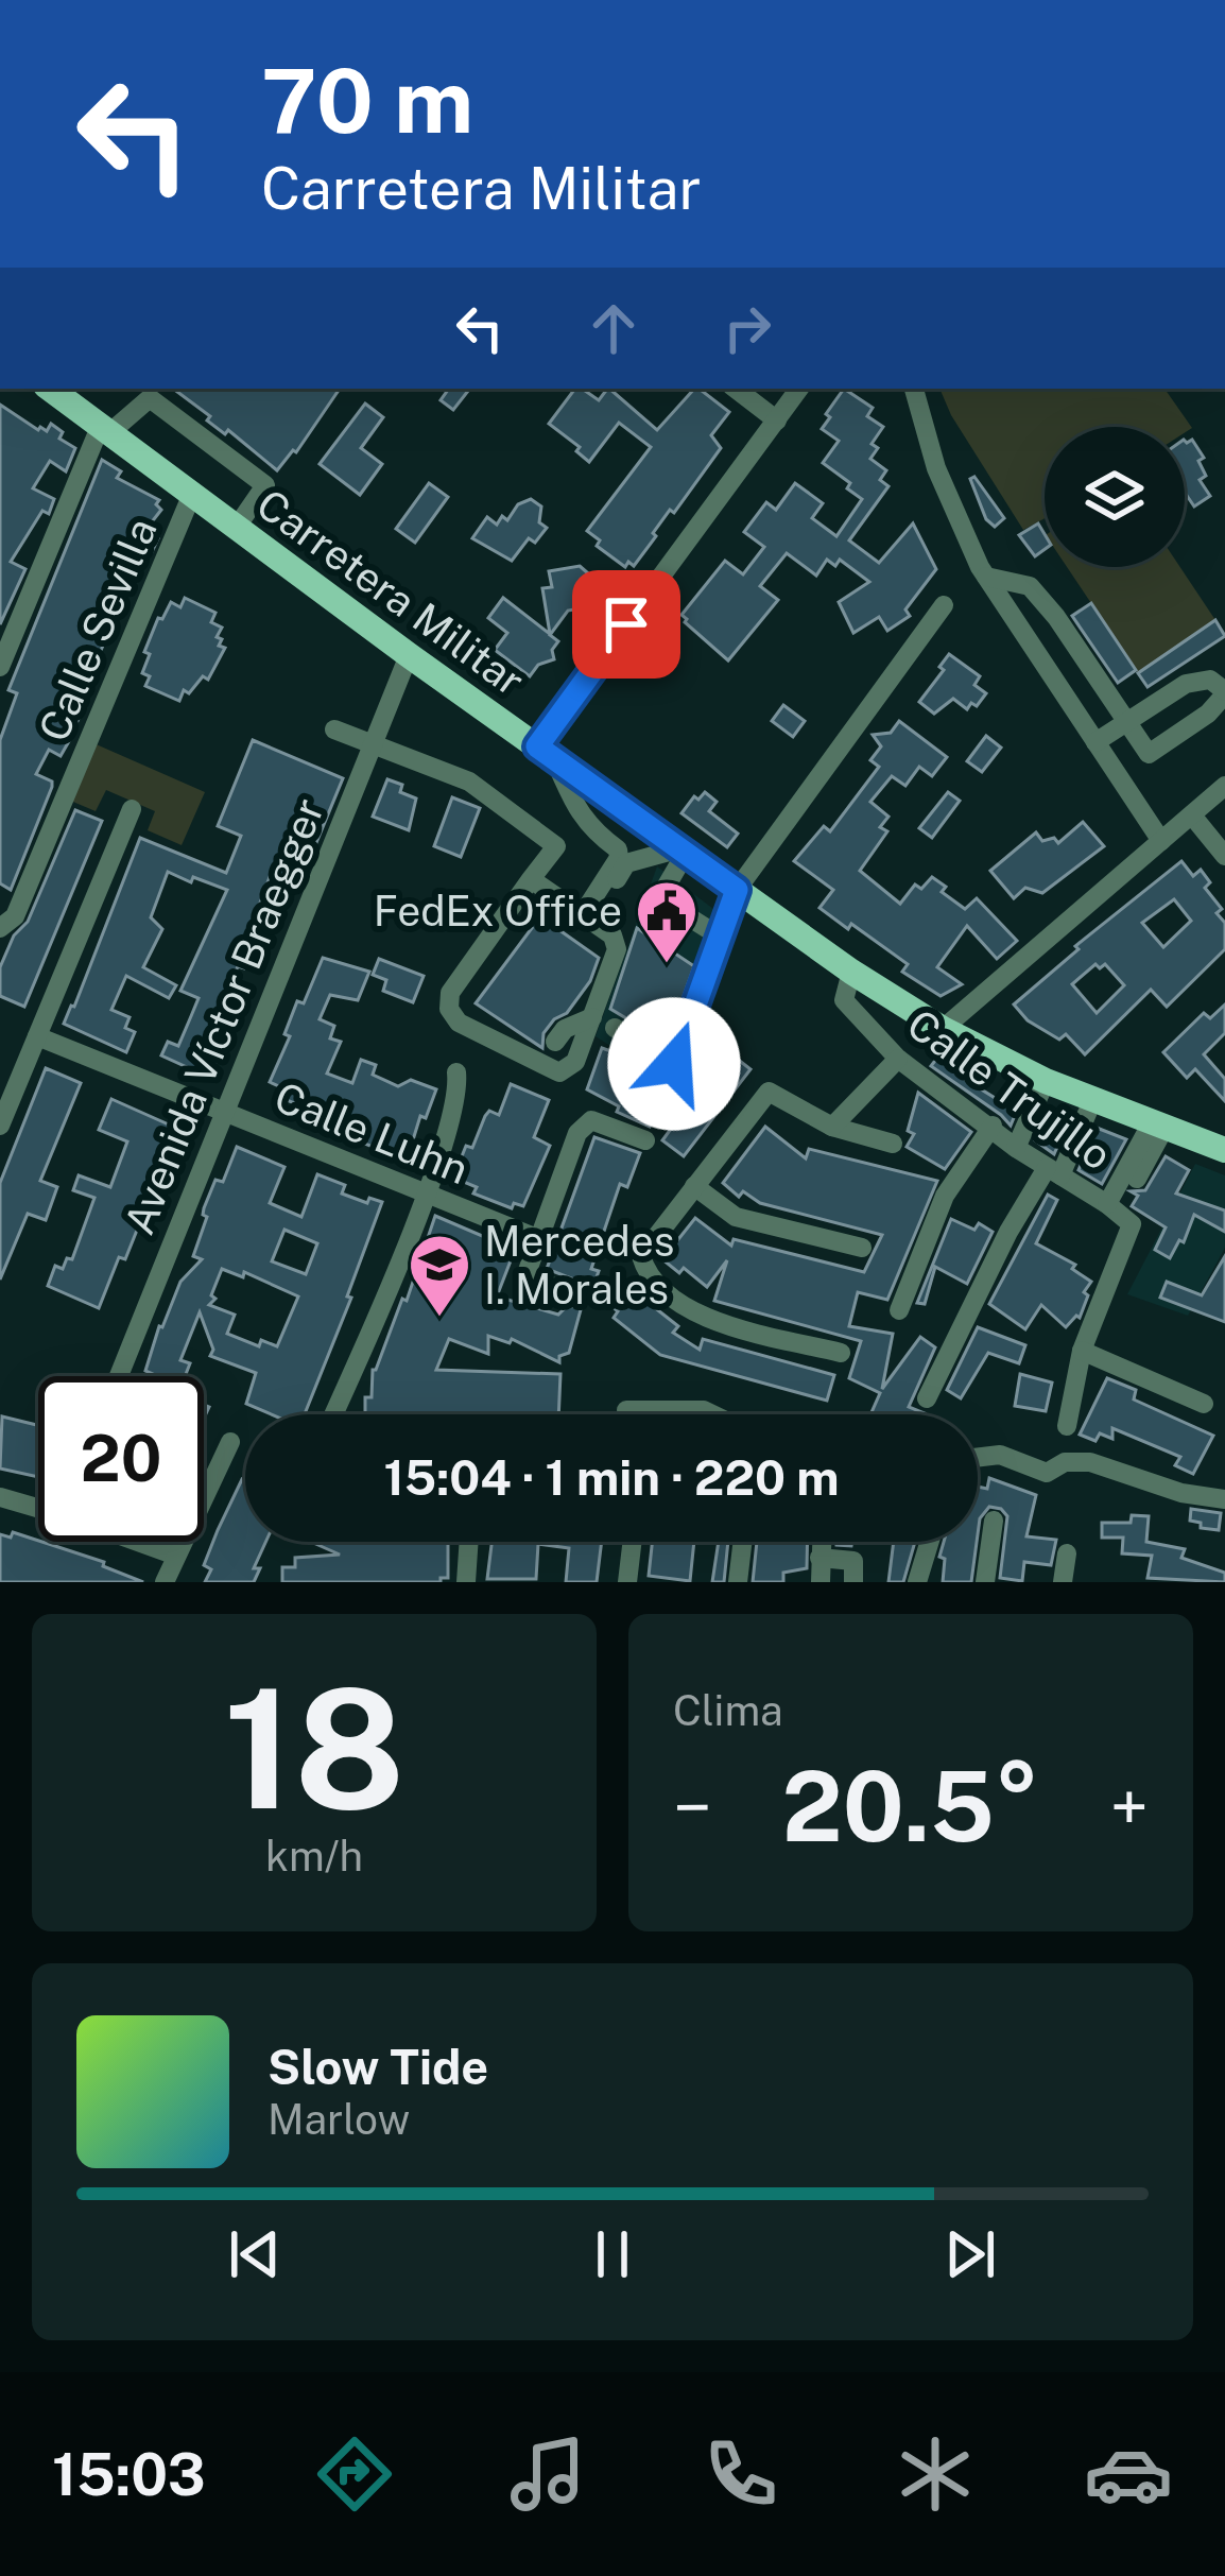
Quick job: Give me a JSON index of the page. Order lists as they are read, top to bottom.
{
  "streets": {
    "main road": ["Carretera Militar"],
    "street": [
      "Calle Sevilla",
      "Avenida Víctor Braegger",
      "Calle Trujillo",
      "Calle Luhn"
    ]
  },
  "crossings": [
    ["Carretera Militar", "Calle Sevilla"],
    ["Carretera Militar", "Avenida Víctor Braegger"],
    ["Carretera Militar", "Calle Trujillo"],
    ["Avenida Víctor Braegger", "Calle Luhn"]
  ],
  "places": {
    "public building": ["FedEx Office"],
    "school or university": ["Mercedes I. Morales"]
  },
  "page": {
    "turn": ["70 m", "Carretera Militar"],
    "limit": "20",
    "trip": "15:04 · 1 min · 220 m",
    "tile": [
      ["18", "km/h"],
      "Clima"
    ],
    "heat": ["−", "20.5°", "+"],
    "song": ["Slow Tide", "Marlow"],
    "tabs": "15:03"
  }
}
